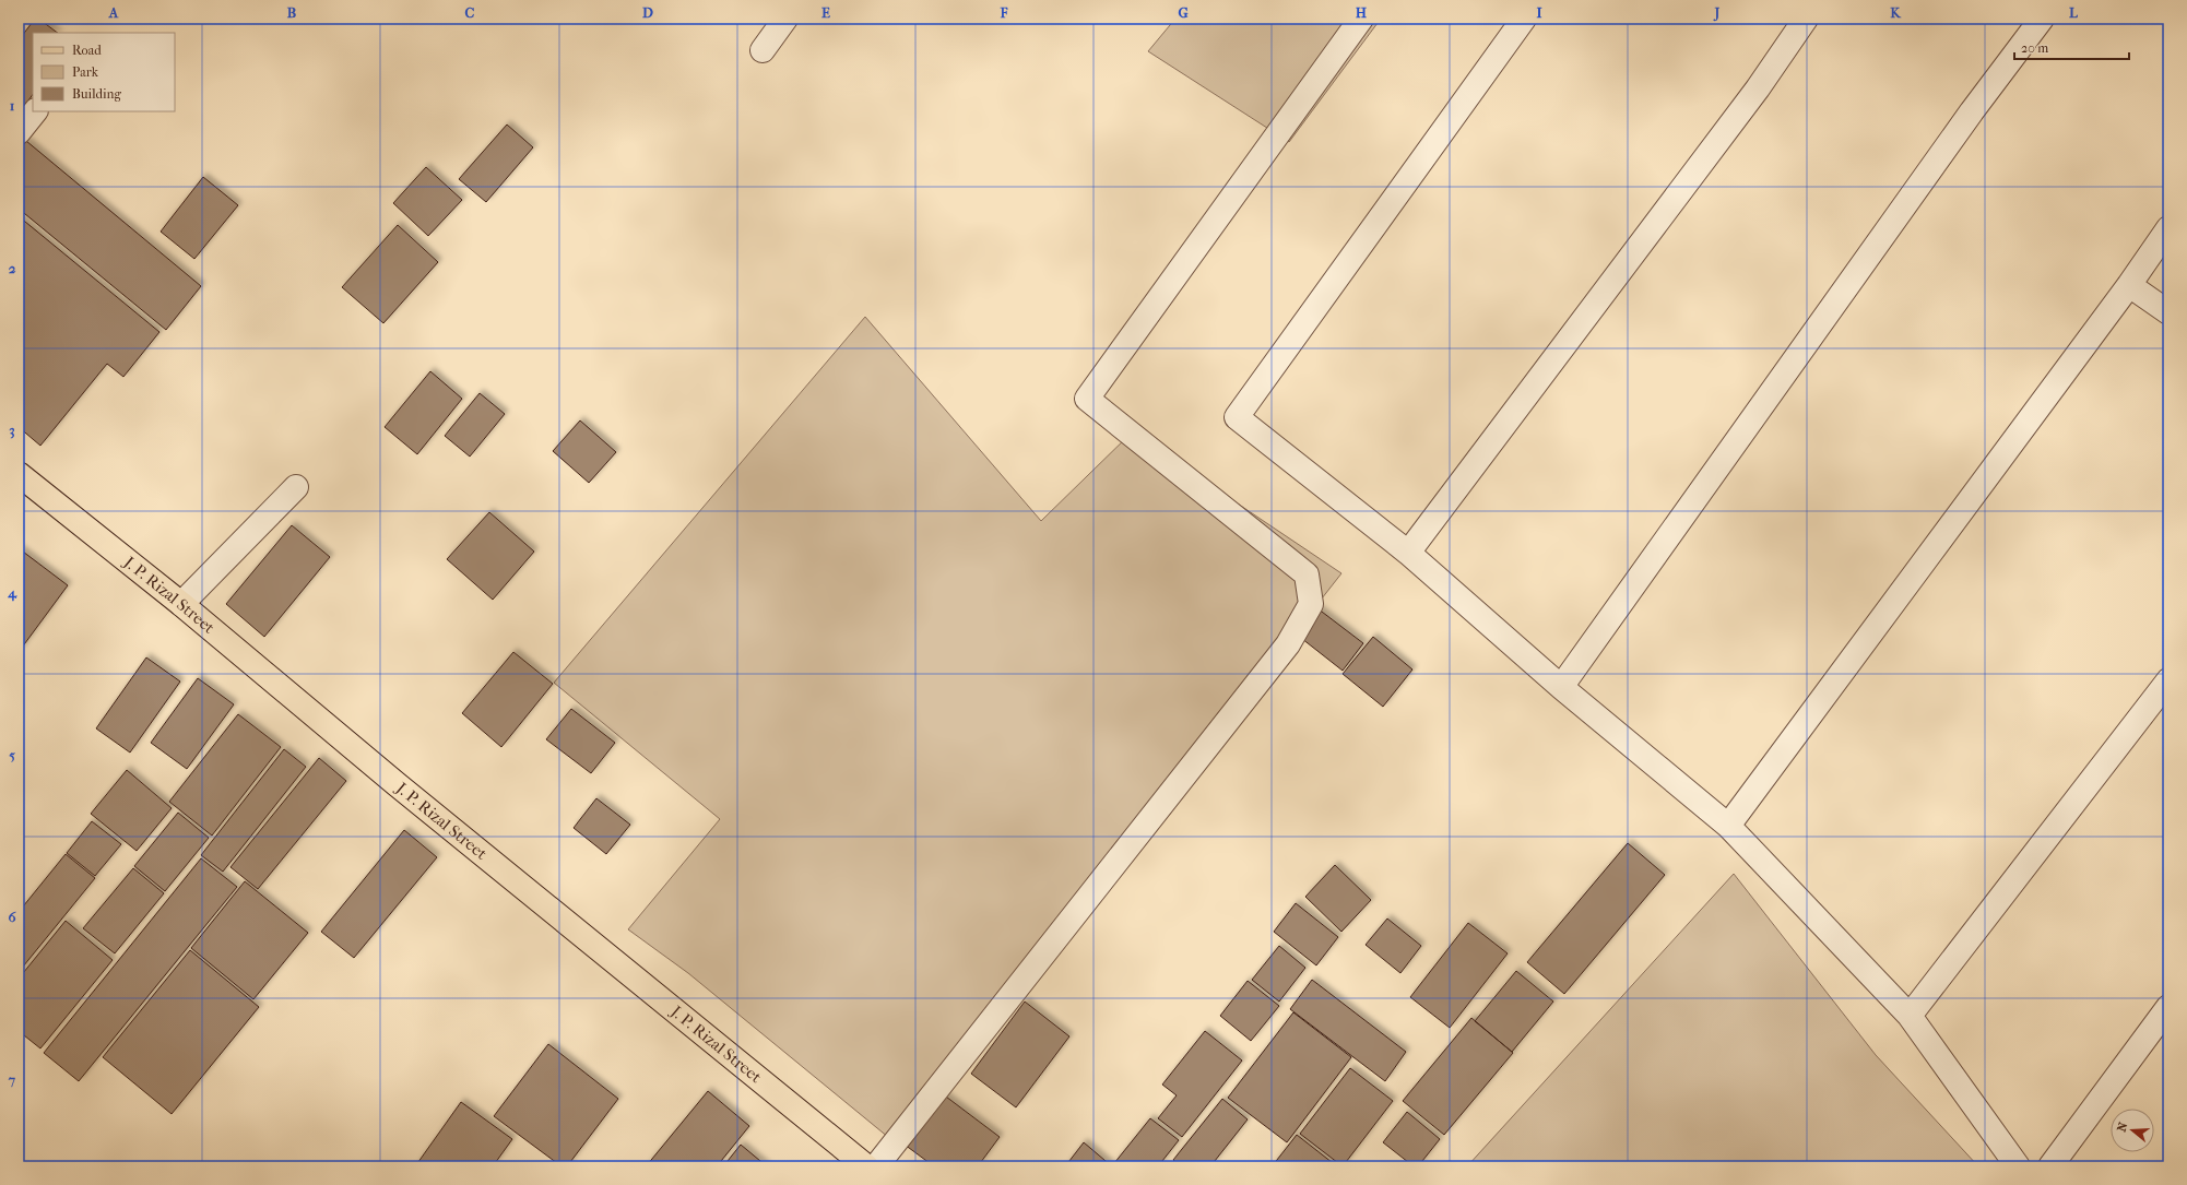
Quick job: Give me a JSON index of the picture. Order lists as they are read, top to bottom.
{
  "streets": {
    "main road": ["J. P. Rizal Street"]
  },
  "legend": ["Road", "Park", "Building"],
  "scale_bar": "20 m",
  "north": "left",
  "grid": {
    "columns": [
      "A",
      "B",
      "C",
      "D",
      "E",
      "F",
      "G",
      "H",
      "I",
      "J",
      "K",
      "L"
    ],
    "rows": [
      "1",
      "2",
      "3",
      "4",
      "5",
      "6",
      "7"
    ]
  }
}
